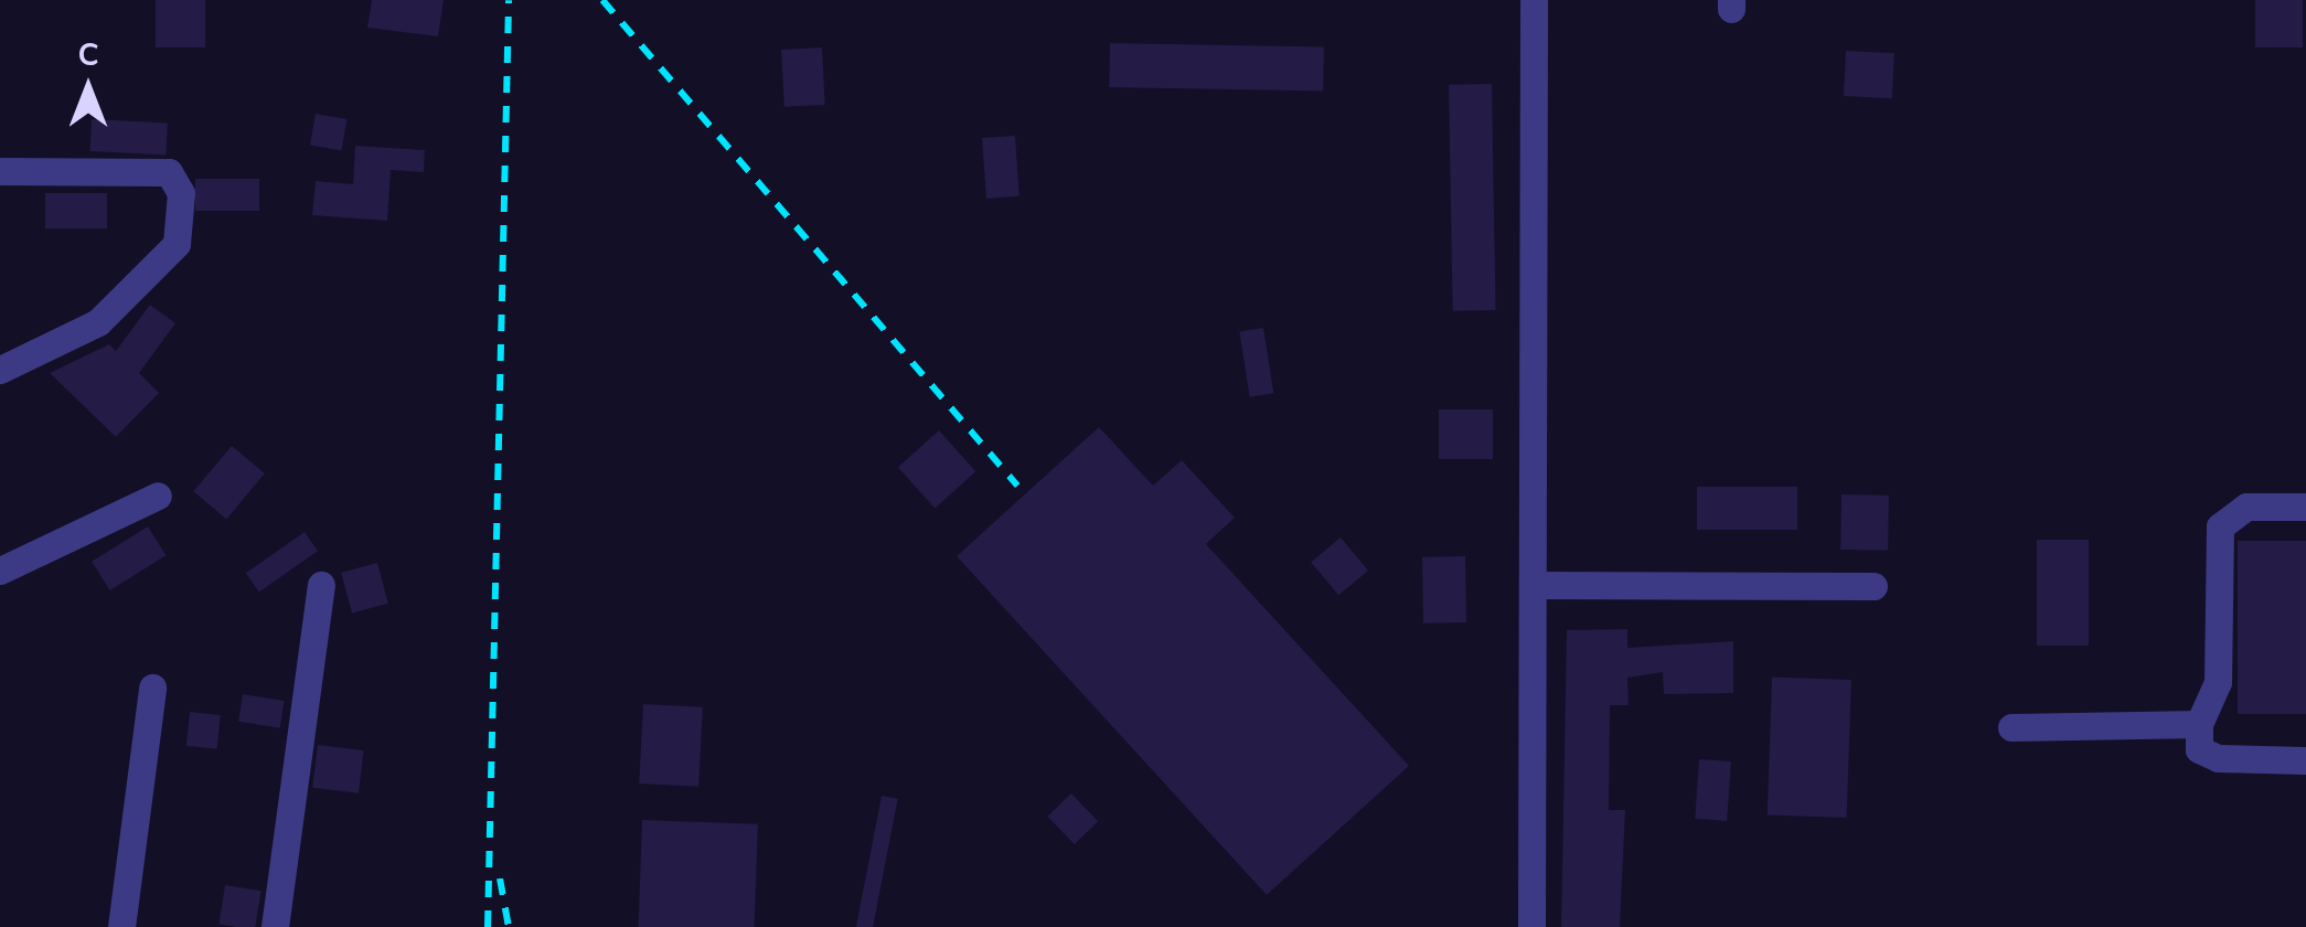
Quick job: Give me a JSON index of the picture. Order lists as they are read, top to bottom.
{
  "north": "top"
}
